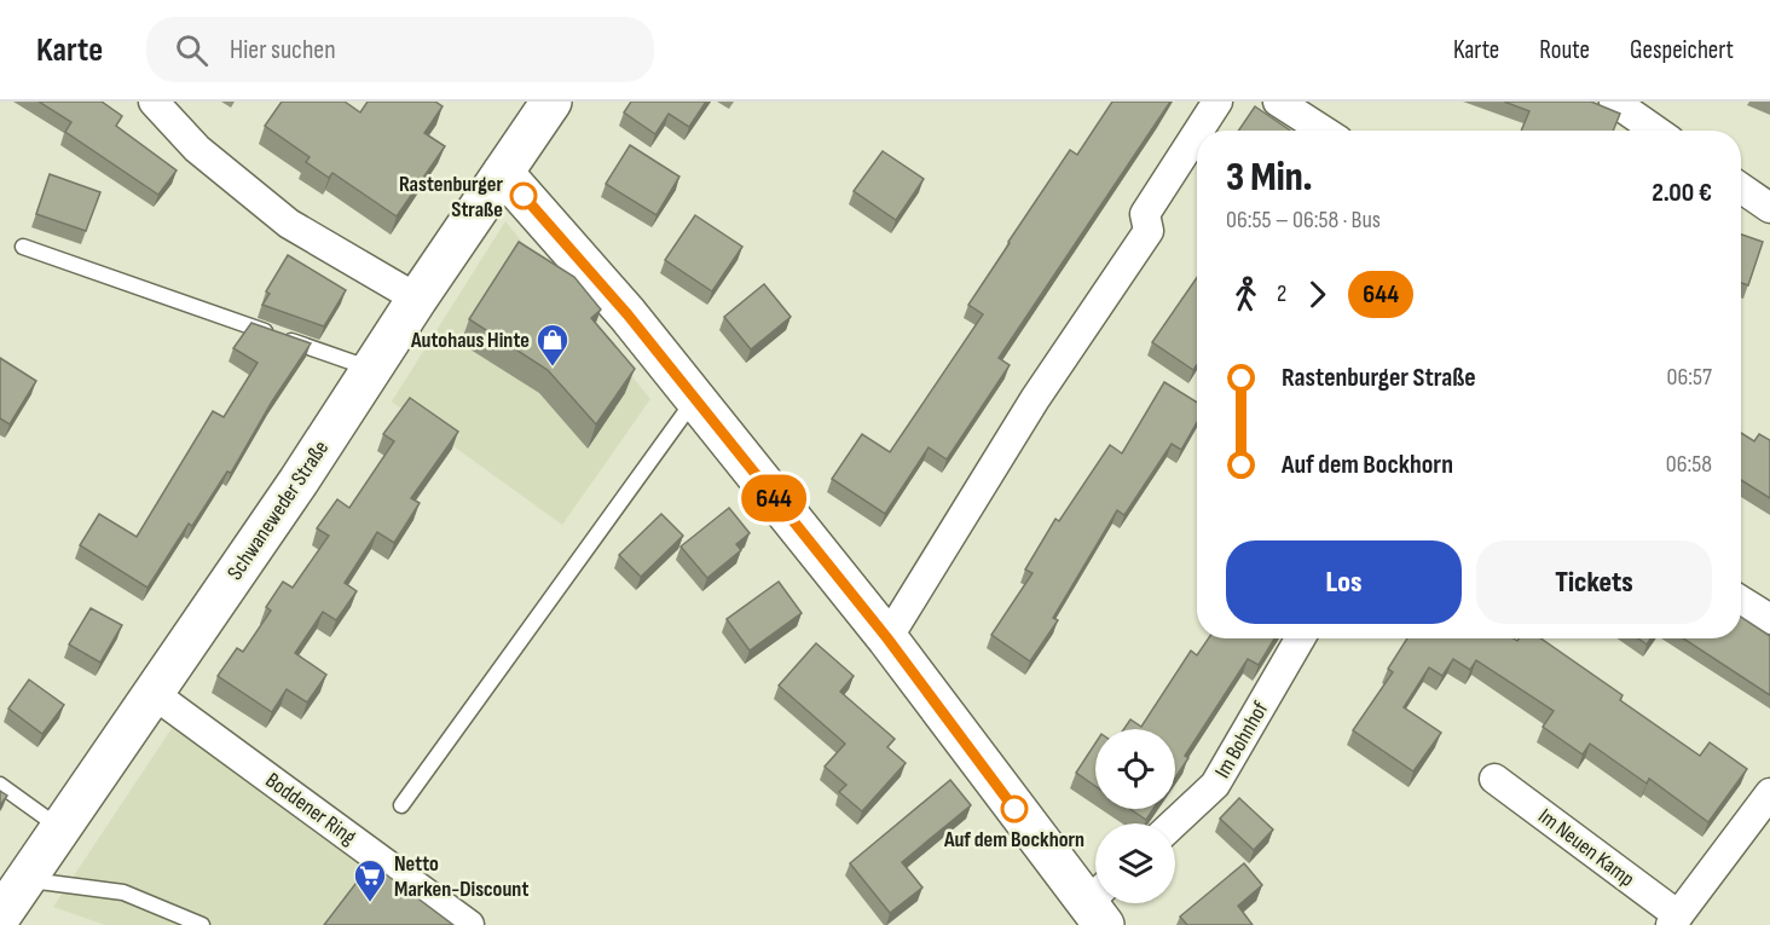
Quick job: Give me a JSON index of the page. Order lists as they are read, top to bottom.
{
  "streets": {
    "main road": ["Schwaneweder Straße"],
    "street": ["Im Bohnhof", "Boddener Ring", "Im Neuen Kamp"]
  },
  "crossings": [
    ["Schwaneweder Straße", "Boddener Ring"]
  ],
  "places": {
    "other": ["Rastenburger Straße", "Auf dem Bockhorn"],
    "shop": ["Autohaus Hinte"],
    "supermarket": ["Netto Marken-Discount"]
  },
  "lines": ["bus line 644"],
  "page": {
    "header": "Karte",
    "search": "Hier suchen",
    "nav": ["Karte", "Route", "Gespeichert"],
    "on_map": "644",
    "heading": ["3 Min.", "06:55 – 06:58 · Bus", "2.00 €"],
    "legs": ["2", "644"],
    "list": [
      {
        "name": "Rastenburger Straße",
        "value": "06:57"
      },
      {
        "name": "Auf dem Bockhorn",
        "value": "06:58"
      }
    ],
    "buttons": ["Los", "Tickets"]
  }
}
